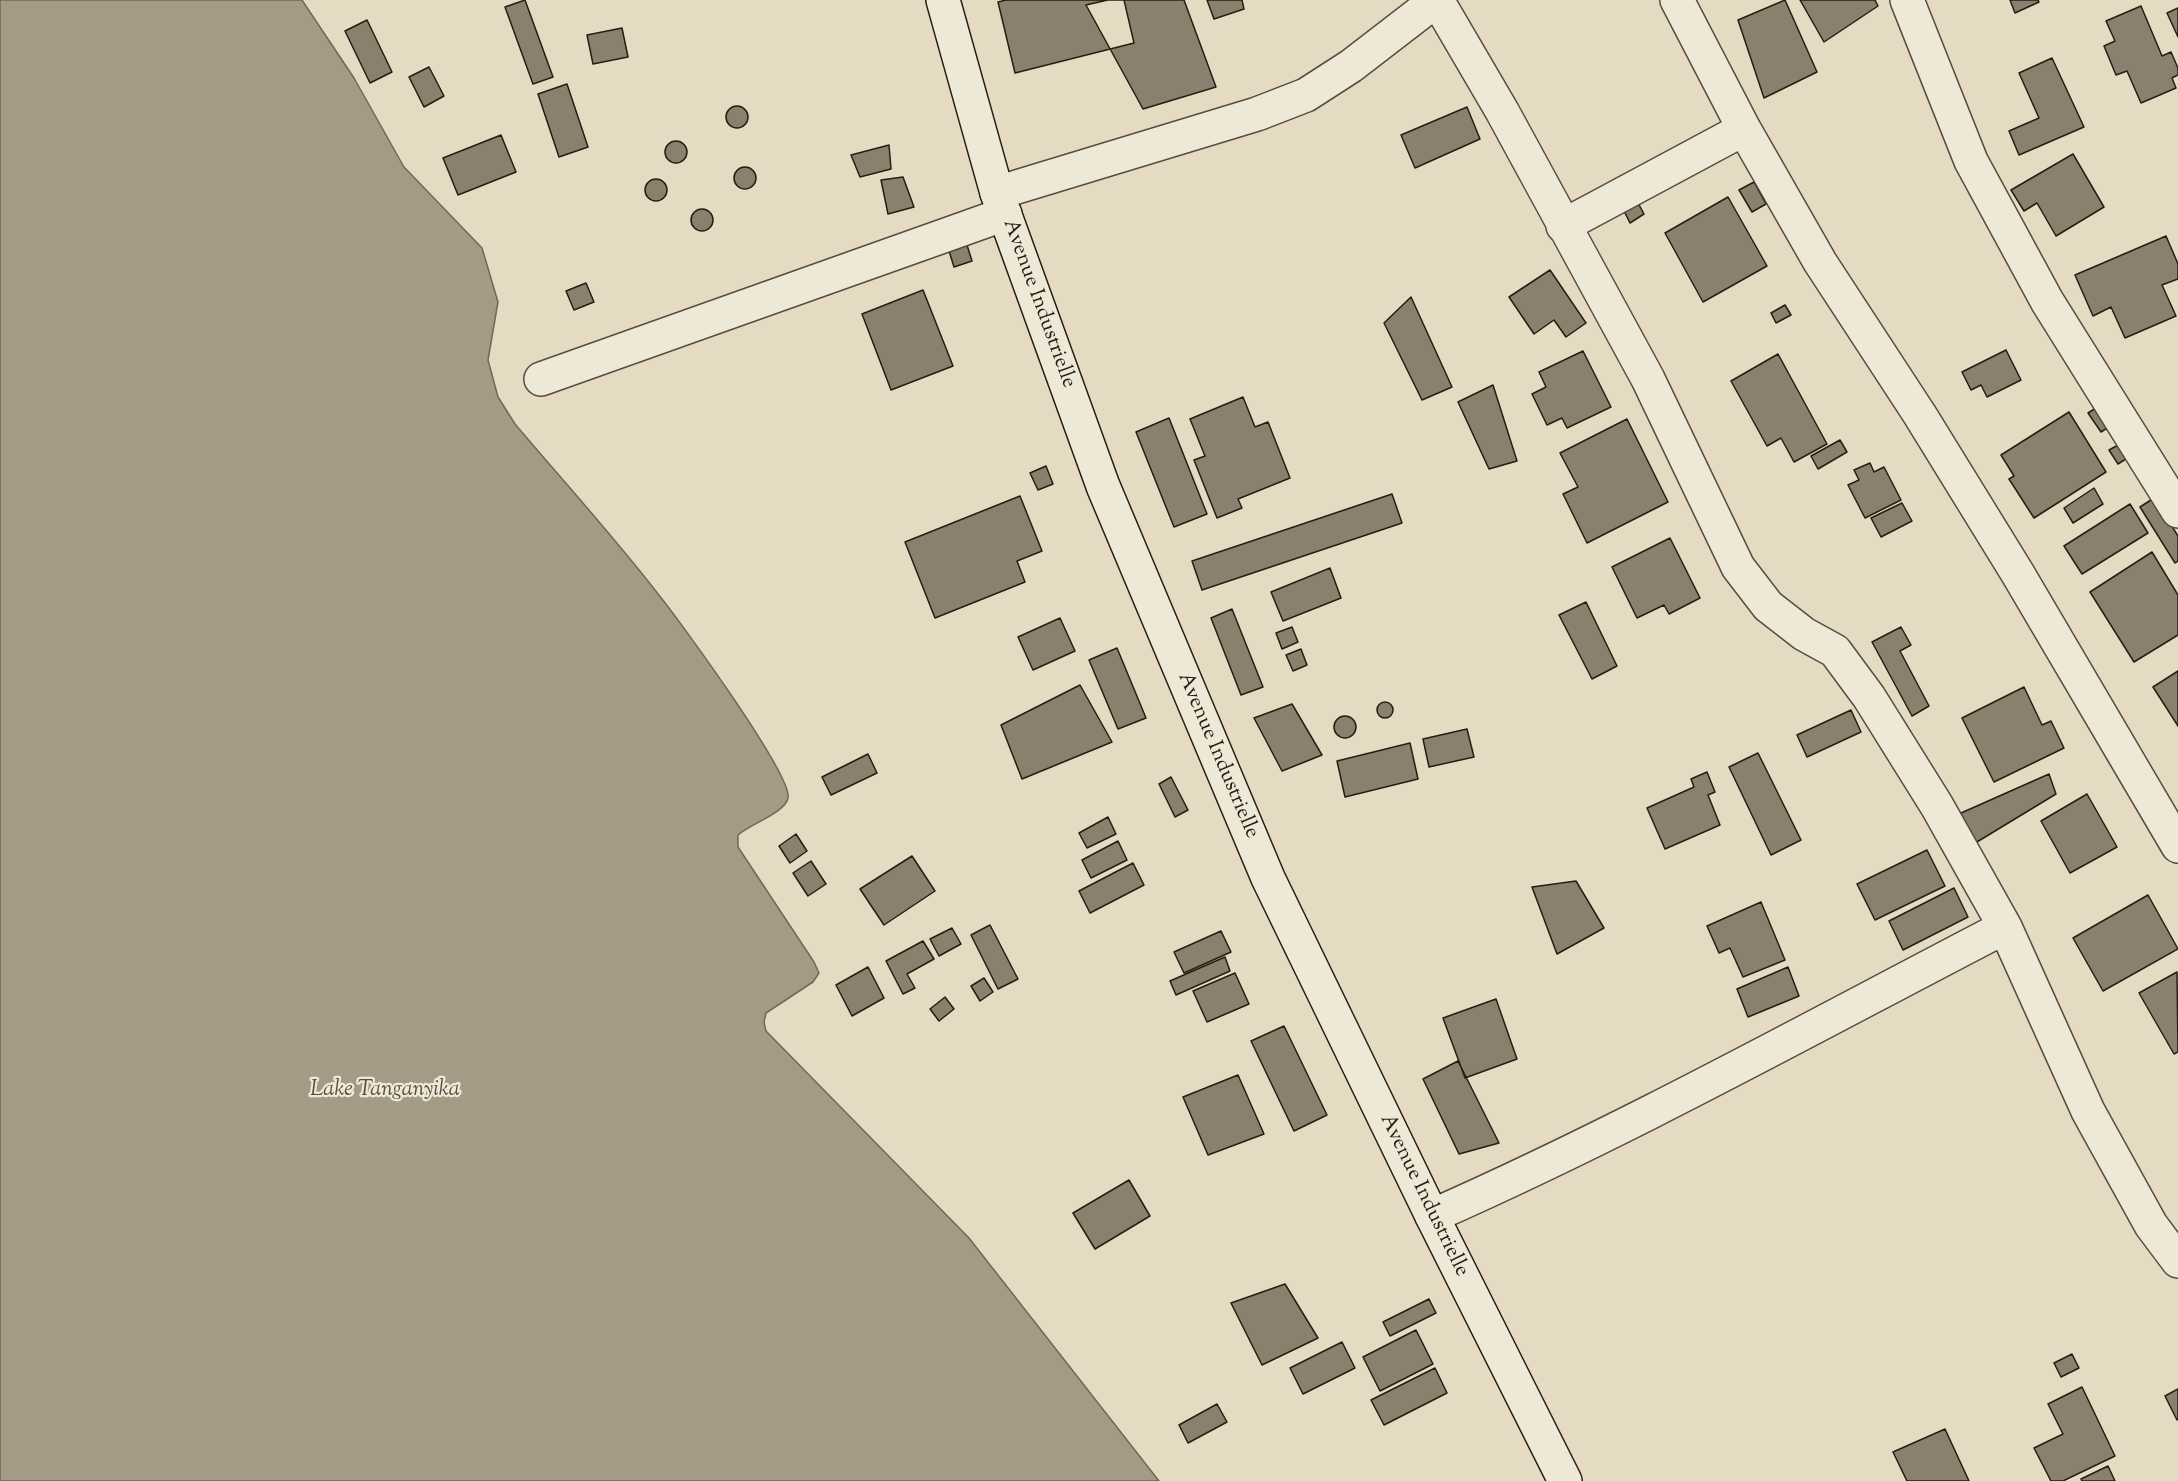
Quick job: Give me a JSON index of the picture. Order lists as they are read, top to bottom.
{
  "streets": {
    "street": ["Avenue Industrielle"]
  },
  "water": ["Lake Tanganyika"]
}
